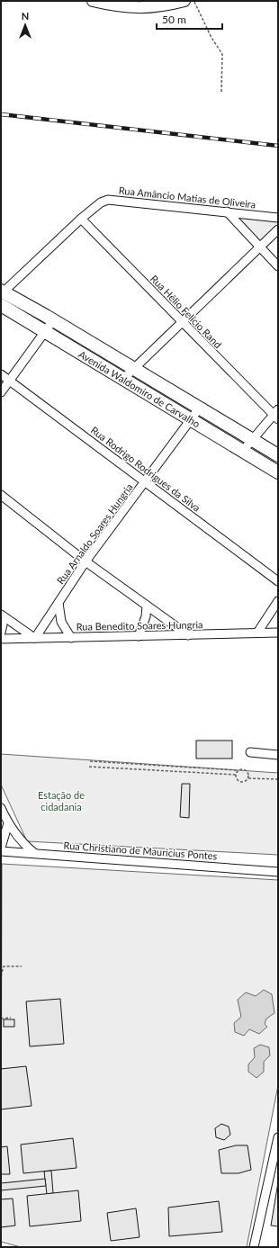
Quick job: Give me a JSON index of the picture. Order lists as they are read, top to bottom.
{
  "streets": {
    "main road": ["Avenida Waldomiro de Carvalho"],
    "street": [
      "Rua Amâncio Matias de Oliveira",
      "Rua Hélio Felício Rand",
      "Rua Rodrigo Rodrigues da Silva",
      "Rua Arnaldo Soares Hungria",
      "Rua Benedito Soares Hungria",
      "Rua Christiano de Mauricius Pontes"
    ]
  },
  "crossings": [
    ["Rua Amâncio Matias de Oliveira", "Rua Hélio Felício Rand"],
    ["Rua Amâncio Matias de Oliveira", "Avenida Waldomiro de Carvalho"],
    ["Avenida Waldomiro de Carvalho", "Rua Arnaldo Soares Hungria"],
    ["Rua Rodrigo Rodrigues da Silva", "Rua Arnaldo Soares Hungria"],
    ["Rua Arnaldo Soares Hungria", "Rua Benedito Soares Hungria"]
  ],
  "parks": ["Estação de cidadania"],
  "scale_bar": "50 m",
  "north": "top"
}
